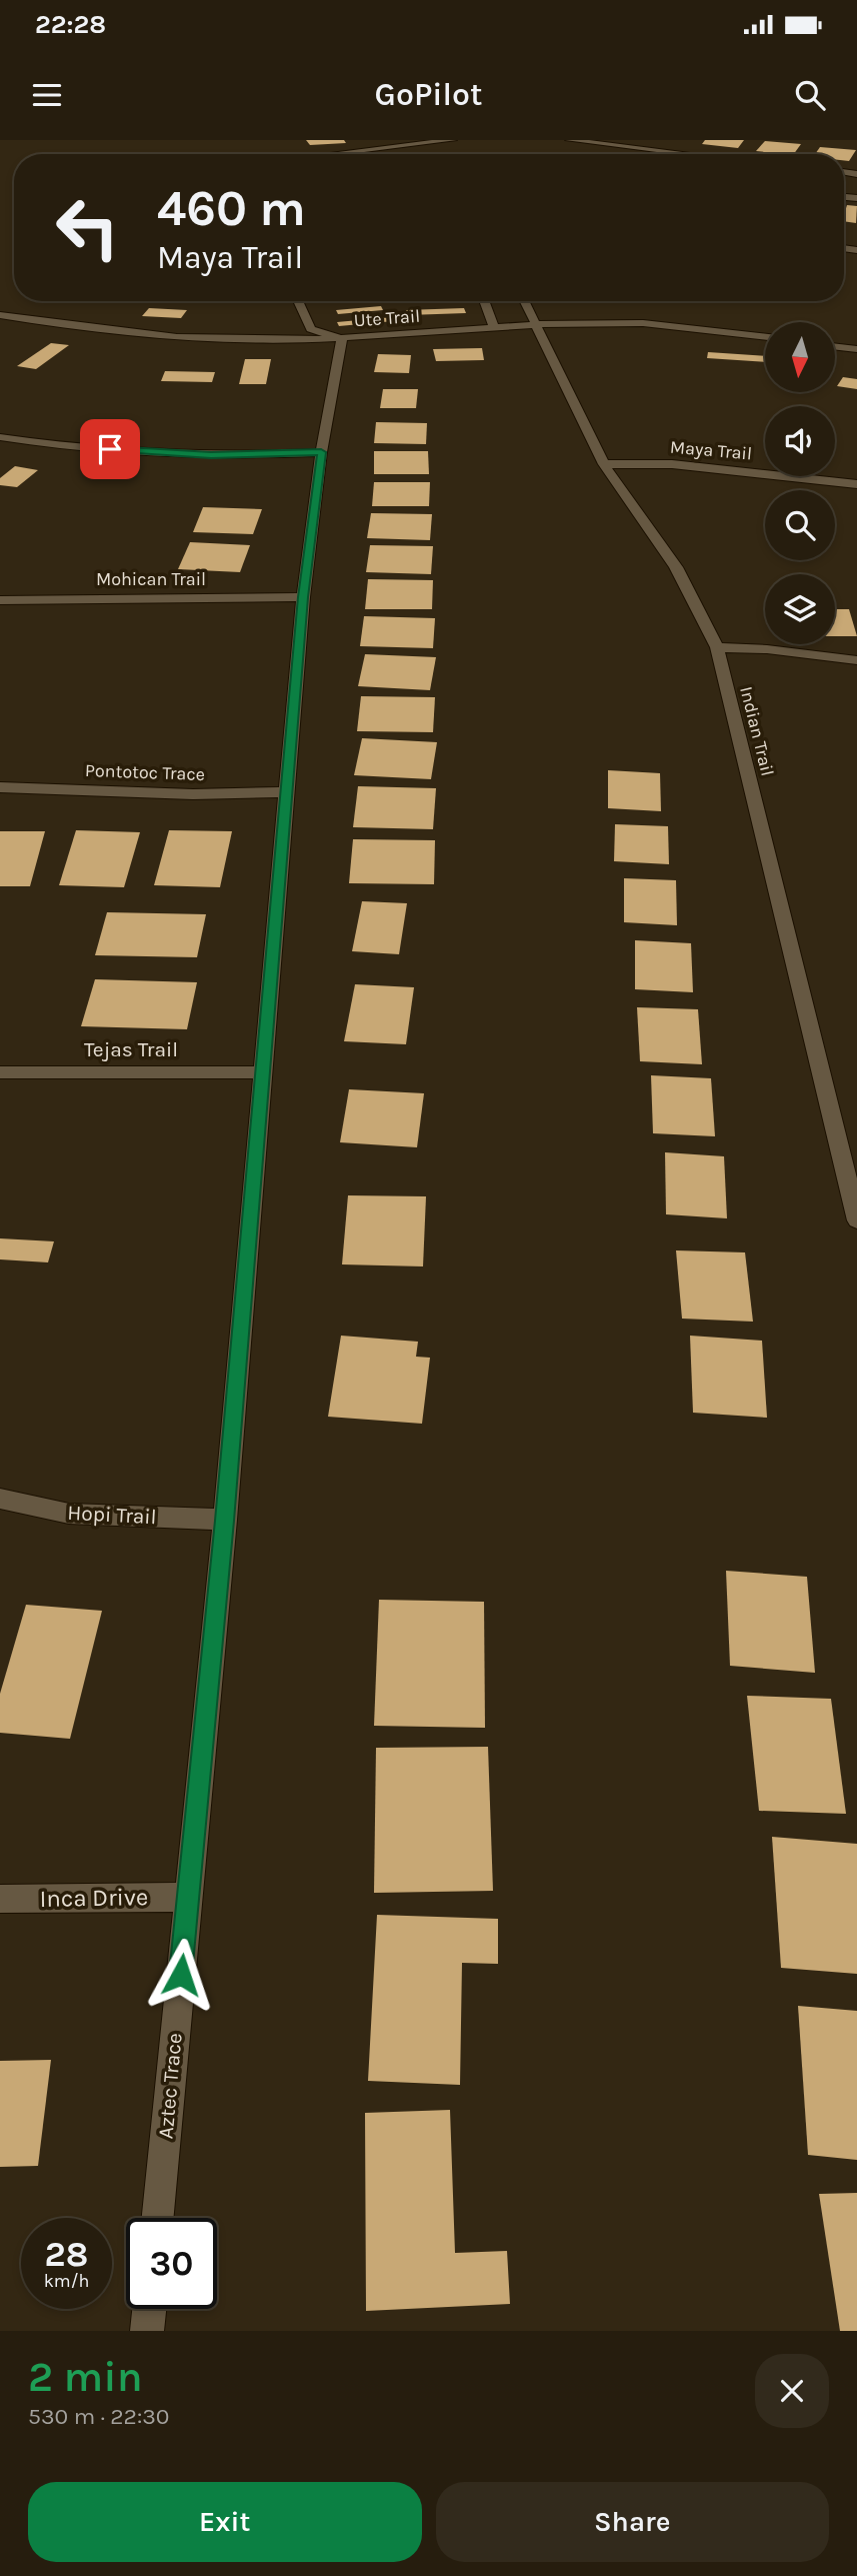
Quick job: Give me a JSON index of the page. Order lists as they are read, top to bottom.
{
  "streets": {
    "street": [
      "Ute Trail",
      "Maya Trail",
      "Mohican Trail",
      "Indian Trail",
      "Pontotoc Trace",
      "Tejas Trail",
      "Hopi Trail",
      "Inca Drive",
      "Aztec Trace"
    ]
  },
  "crossings": [
    ["Ute Trail", "Indian Trail"],
    ["Ute Trail", "Aztec Trace"],
    ["Maya Trail", "Indian Trail"],
    ["Mohican Trail", "Aztec Trace"],
    ["Pontotoc Trace", "Aztec Trace"],
    ["Tejas Trail", "Aztec Trace"],
    ["Hopi Trail", "Aztec Trace"],
    ["Inca Drive", "Aztec Trace"]
  ],
  "north": "bottom",
  "page": {
    "status": "22:28",
    "header": "GoPilot",
    "turn": ["460 m", "Maya Trail"],
    "speed": "28 km/h",
    "limit": "30",
    "heading": ["2 min", "530 m · 22:30"],
    "buttons": ["Exit", "Share"]
  }
}
